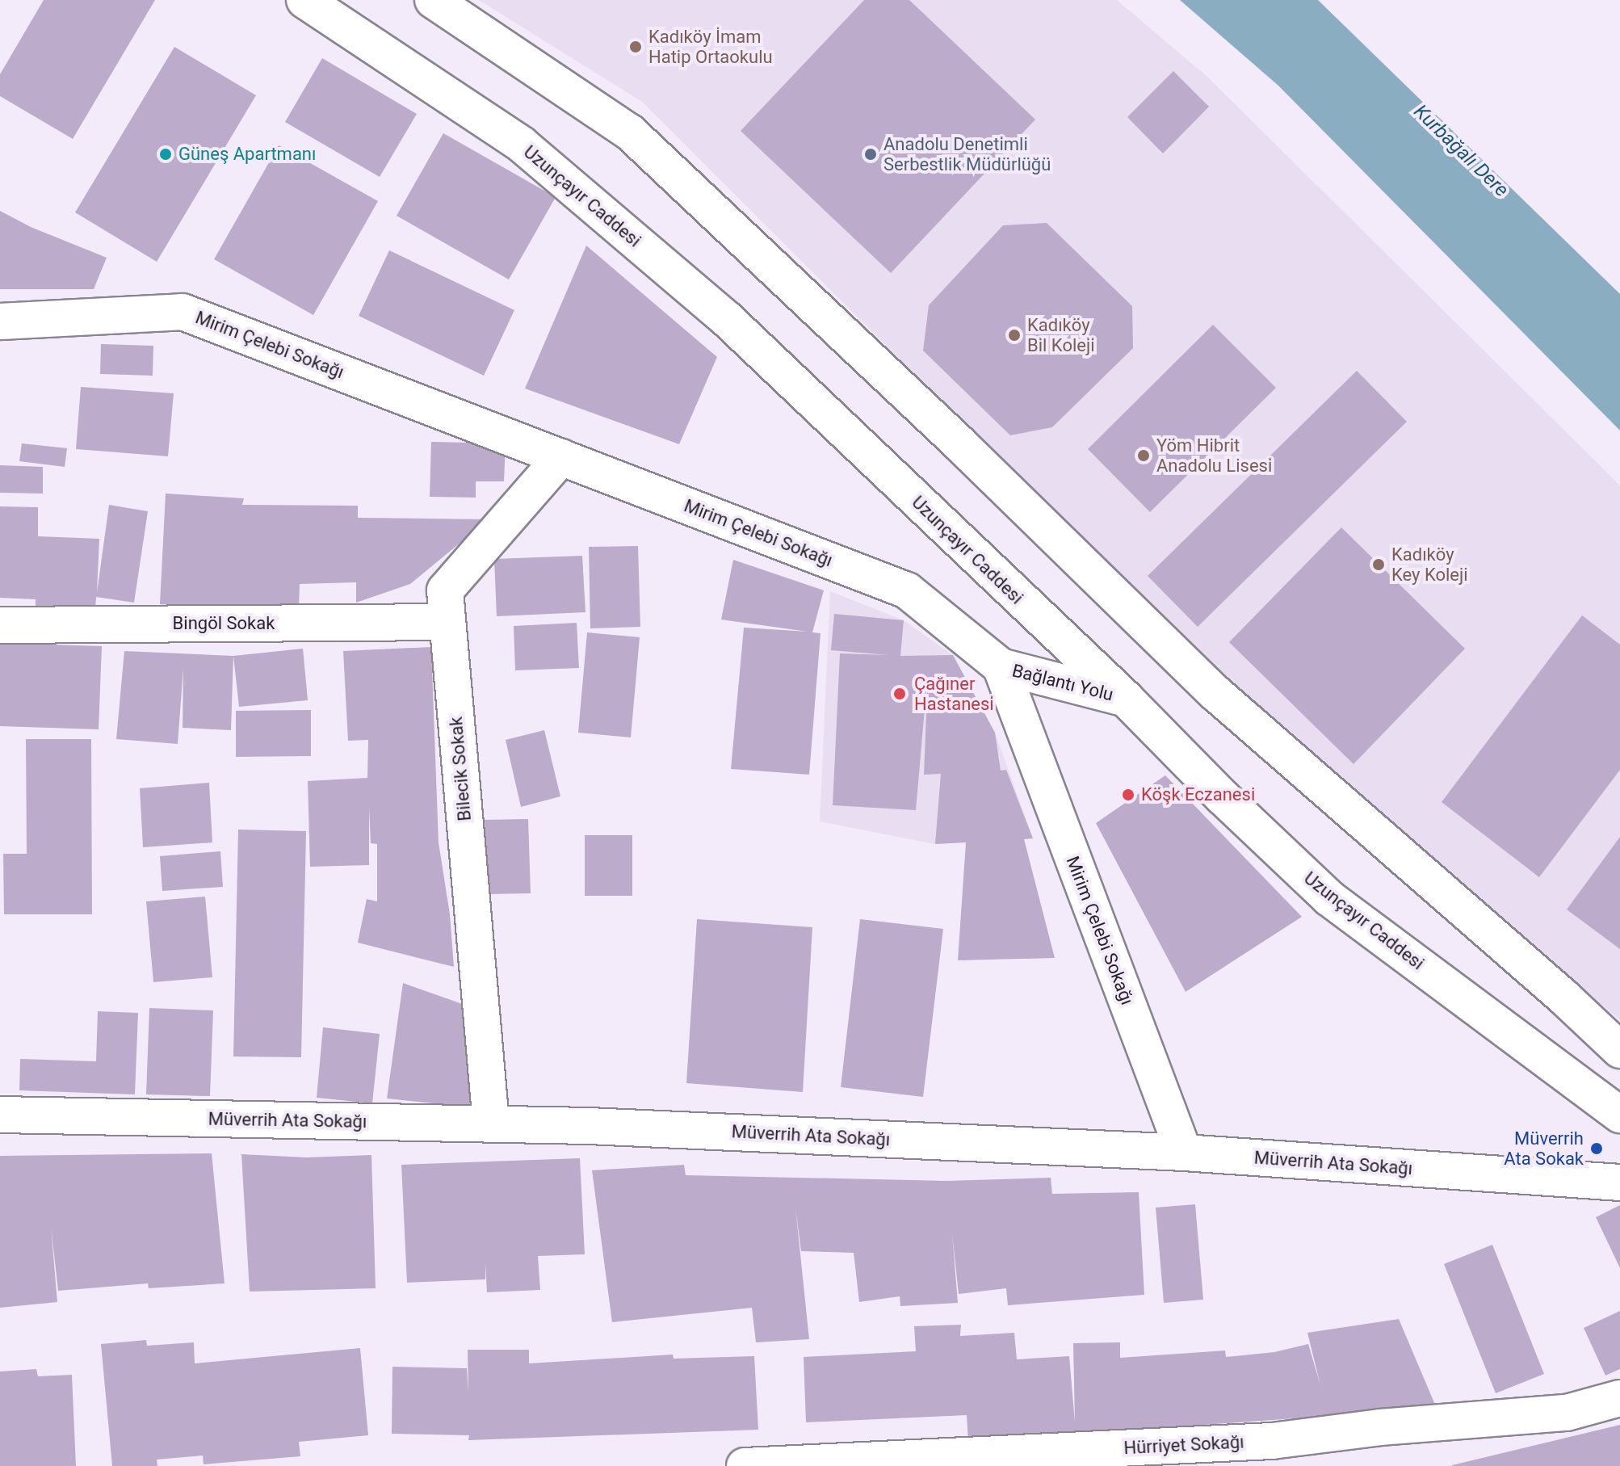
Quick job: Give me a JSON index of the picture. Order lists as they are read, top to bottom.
{
  "streets": {
    "street": [
      "Uzunçayır Caddesi",
      "Mirim Çelebi Sokağı",
      "Bingöl Sokak",
      "Bağlantı Yolu",
      "Bilecik Sokak",
      "Müverrih Ata Sokağı",
      "Hürriyet Sokağı"
    ]
  },
  "crossings": [
    ["Uzunçayır Caddesi", "Bağlantı Yolu"],
    ["Mirim Çelebi Sokağı", "Bağlantı Yolu"],
    ["Mirim Çelebi Sokağı", "Bilecik Sokak"],
    ["Mirim Çelebi Sokağı", "Müverrih Ata Sokağı"],
    ["Bingöl Sokak", "Bilecik Sokak"],
    ["Bilecik Sokak", "Müverrih Ata Sokağı"]
  ],
  "water": ["Kurbağalı Dere"],
  "places": [
    "Kadıköy İmam Hatip Ortaokulu",
    "Güneş Apartmanı",
    "Anadolu Denetimli Serbestlik Müdürlüğü",
    "Kadıköy Bil Koleji",
    "Yöm Hibrit Anadolu Lisesi",
    "Kadıköy Key Koleji",
    "Çağıner Hastanesi",
    "Köşk Eczanesi",
    "Müverrih Ata Sokak"
  ]
}
